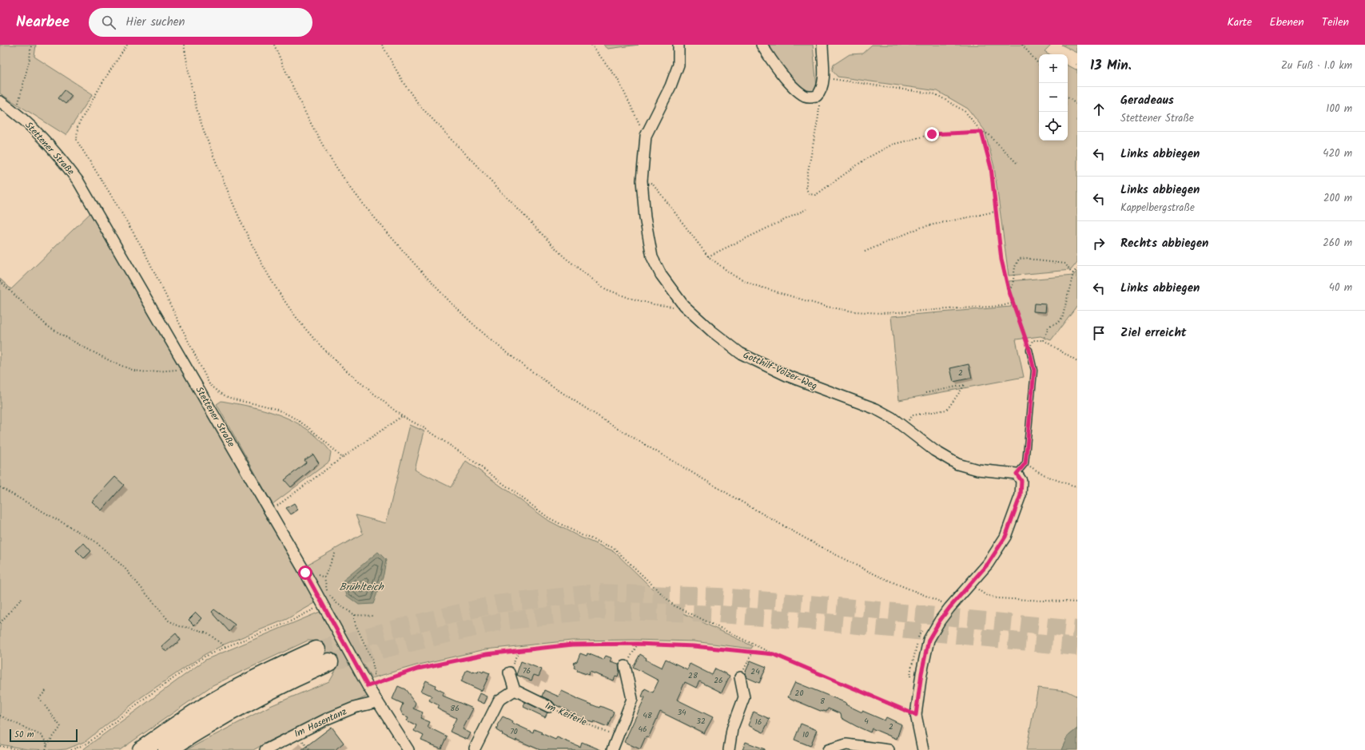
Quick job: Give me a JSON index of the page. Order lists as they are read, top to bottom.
{
  "streets": {
    "street": [
      "Stettener Straße",
      "Gotthilf-Volzer-Weg",
      "Im Keiferle",
      "Im Hasentanz"
    ]
  },
  "crossings": [
    ["Stettener Straße", "Im Hasentanz"]
  ],
  "water": ["Brühlteich"],
  "house_numbers": [
    "2",
    "76",
    "24",
    "28",
    "26",
    "20",
    "8",
    "86",
    "34",
    "48",
    "32",
    "4",
    "16",
    "2",
    "46",
    "70",
    "10"
  ],
  "scale_bar": "50 m",
  "page": {
    "header": "Nearbee",
    "search": "Hier suchen",
    "nav": ["Karte", "Ebenen", "Teilen"],
    "heading": ["13 Min.", "Zu Fuß · 1.0 km"],
    "map_buttons": ["+", "−"],
    "list": [
      ["Geradeaus", "Stettener Straße", "100 m"],
      ["Links abbiegen", "420 m"],
      ["Links abbiegen", "Kappelbergstraße", "200 m"],
      ["Rechts abbiegen", "260 m"],
      ["Links abbiegen", "40 m"],
      "Ziel erreicht"
    ],
    "scale": "50 m"
  }
}
